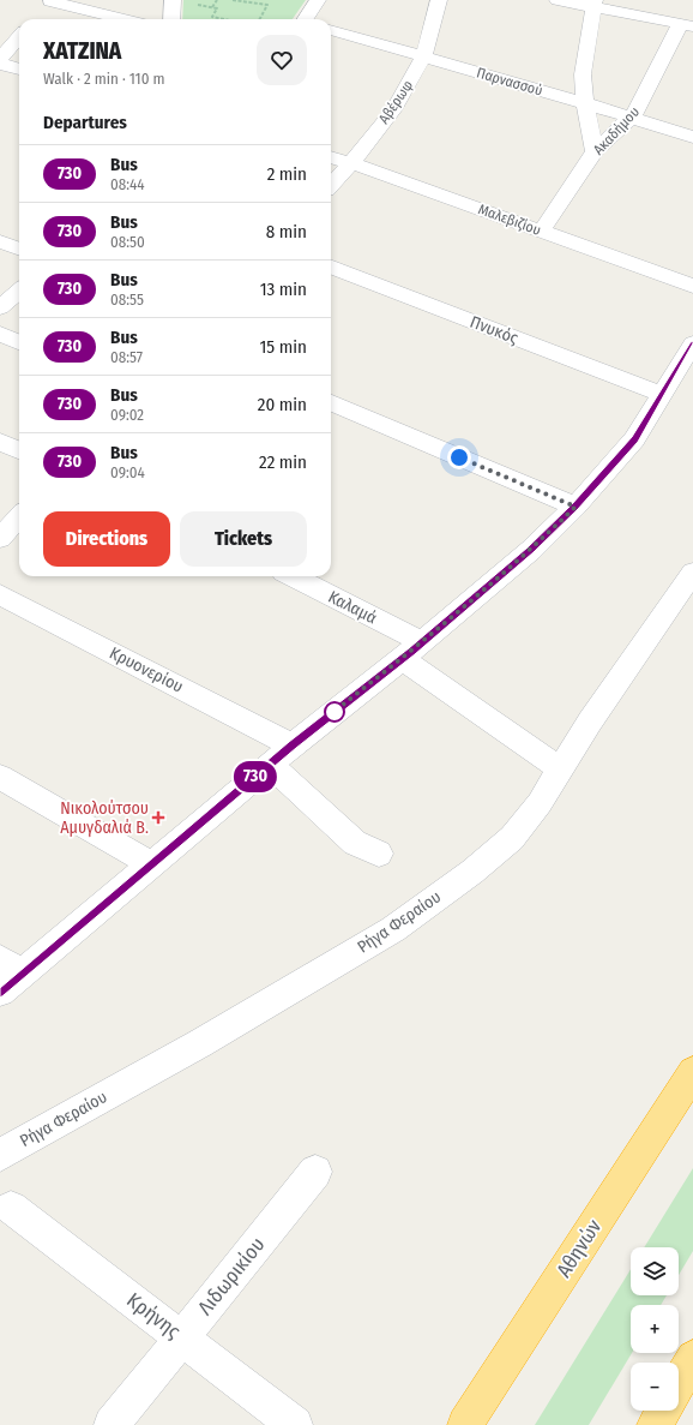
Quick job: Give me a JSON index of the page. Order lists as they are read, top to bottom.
{
  "streets": {
    "highway": ["Αθηνών"],
    "street": [
      "Παρνασσού",
      "Αβέρωφ",
      "Ακαδήμου",
      "Μαλεβιζίου",
      "Πνυκός",
      "Καλαμά",
      "Κρυονερίου",
      "Ρήγα Φεραίου",
      "Λιδωρικίου",
      "Κρήνης"
    ]
  },
  "crossings": [
    ["Παρνασσού", "Αβέρωφ"],
    ["Παρνασσού", "Ακαδήμου"],
    ["Αβέρωφ", "Μαλεβιζίου"],
    ["Ακαδήμου", "Μαλεβιζίου"],
    ["Λιδωρικίου", "Κρήνης"]
  ],
  "places": {
    "health": ["Νικολούτσου Αμυγδαλιά Β."]
  },
  "lines": ["bus line 730"],
  "page": {
    "on_map": "730",
    "heading": [
      ["ΧΑΤΖΙΝΑ", "Walk · 2 min · 110 m"],
      "Departures"
    ],
    "list": [
      {
        "mark": "730",
        "name": "Bus",
        "note": "08:44",
        "value": "2 min"
      },
      {
        "mark": "730",
        "name": "Bus",
        "note": "08:50",
        "value": "8 min"
      },
      {
        "mark": "730",
        "name": "Bus",
        "note": "08:55",
        "value": "13 min"
      },
      {
        "mark": "730",
        "name": "Bus",
        "note": "08:57",
        "value": "15 min"
      },
      {
        "mark": "730",
        "name": "Bus",
        "note": "09:02",
        "value": "20 min"
      },
      {
        "mark": "730",
        "name": "Bus",
        "note": "09:04",
        "value": "22 min"
      }
    ],
    "buttons": ["Directions", "Tickets"],
    "map_buttons": ["+", "−"]
  }
}
